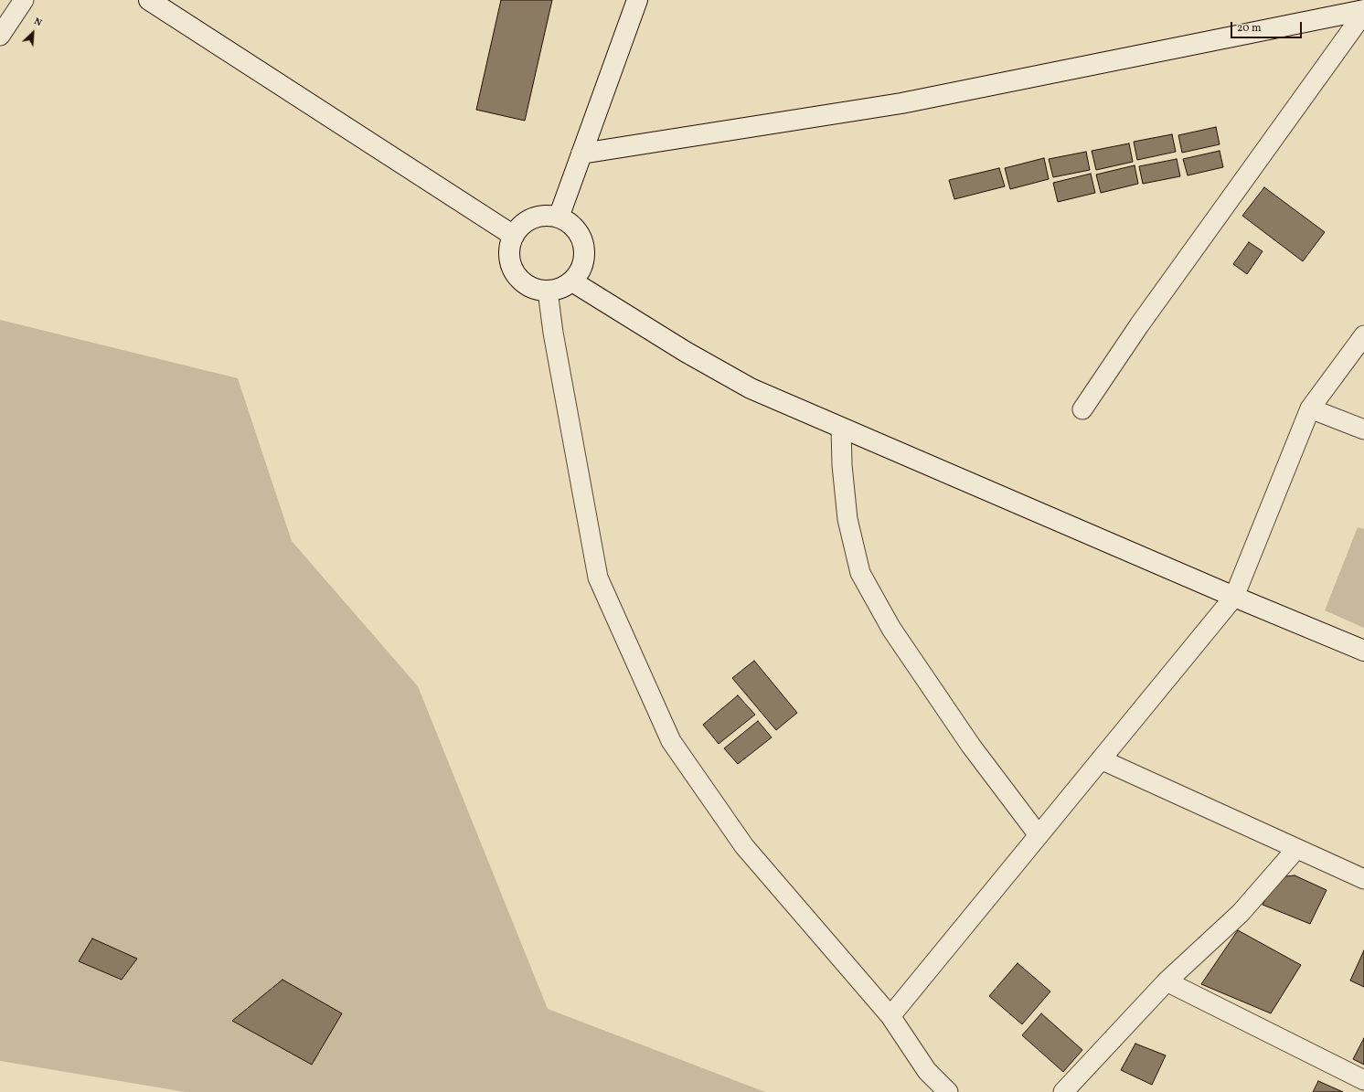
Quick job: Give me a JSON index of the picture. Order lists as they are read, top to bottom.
{
  "scale_bar": "20 m",
  "north": "top right"
}
